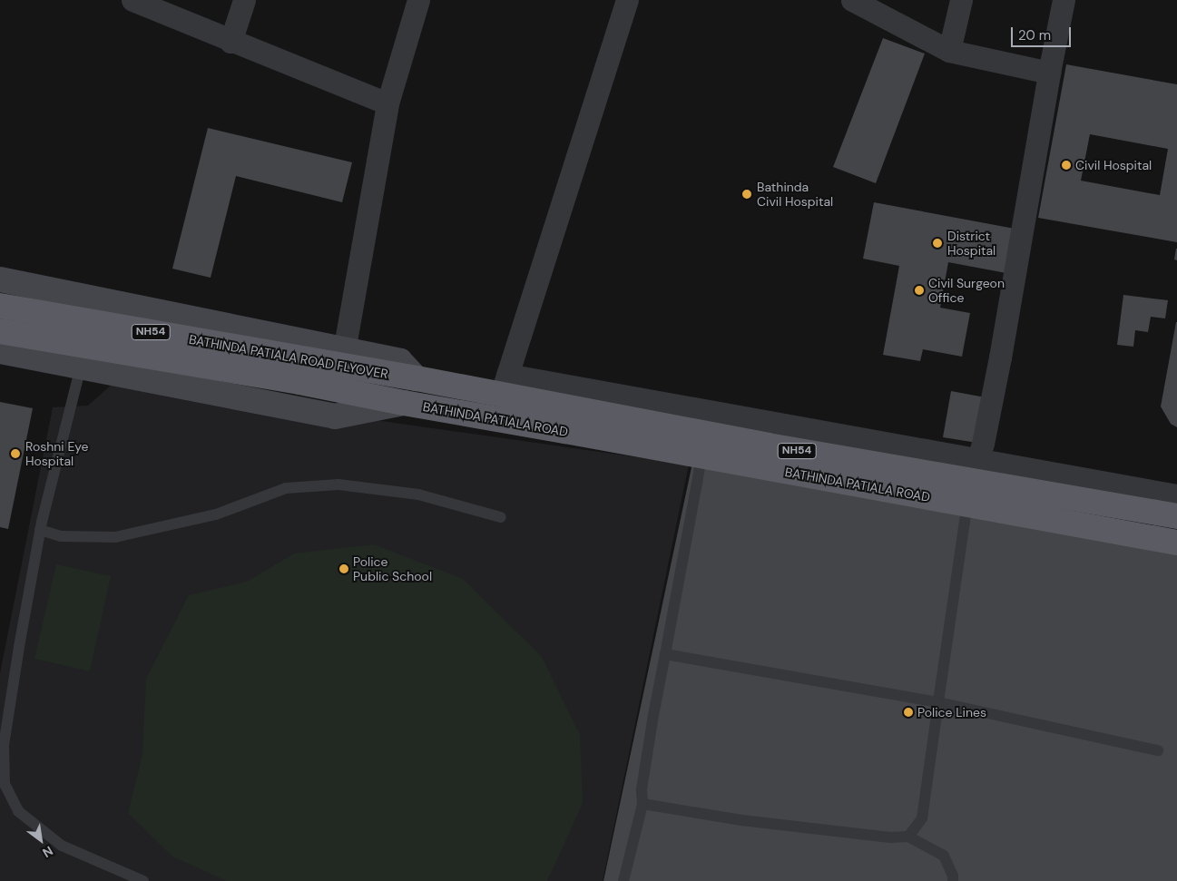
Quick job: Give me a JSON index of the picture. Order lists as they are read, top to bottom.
{
  "streets": {
    "highway": ["NH54", "BATHINDA PATIALA ROAD FLYOVER", "BATHINDA PATIALA ROAD"]
  },
  "crossings": [
    ["NH54", "BATHINDA PATIALA ROAD FLYOVER"],
    ["NH54", "BATHINDA PATIALA ROAD"],
    ["BATHINDA PATIALA ROAD FLYOVER", "BATHINDA PATIALA ROAD"]
  ],
  "places": [
    "Civil Hospital",
    "Bathinda Civil Hospital",
    "District Hospital",
    "Civil Surgeon Office",
    "Roshni Eye Hospital",
    "Police Public School",
    "Police Lines"
  ],
  "scale_bar": "20 m",
  "north": "bottom right"
}
